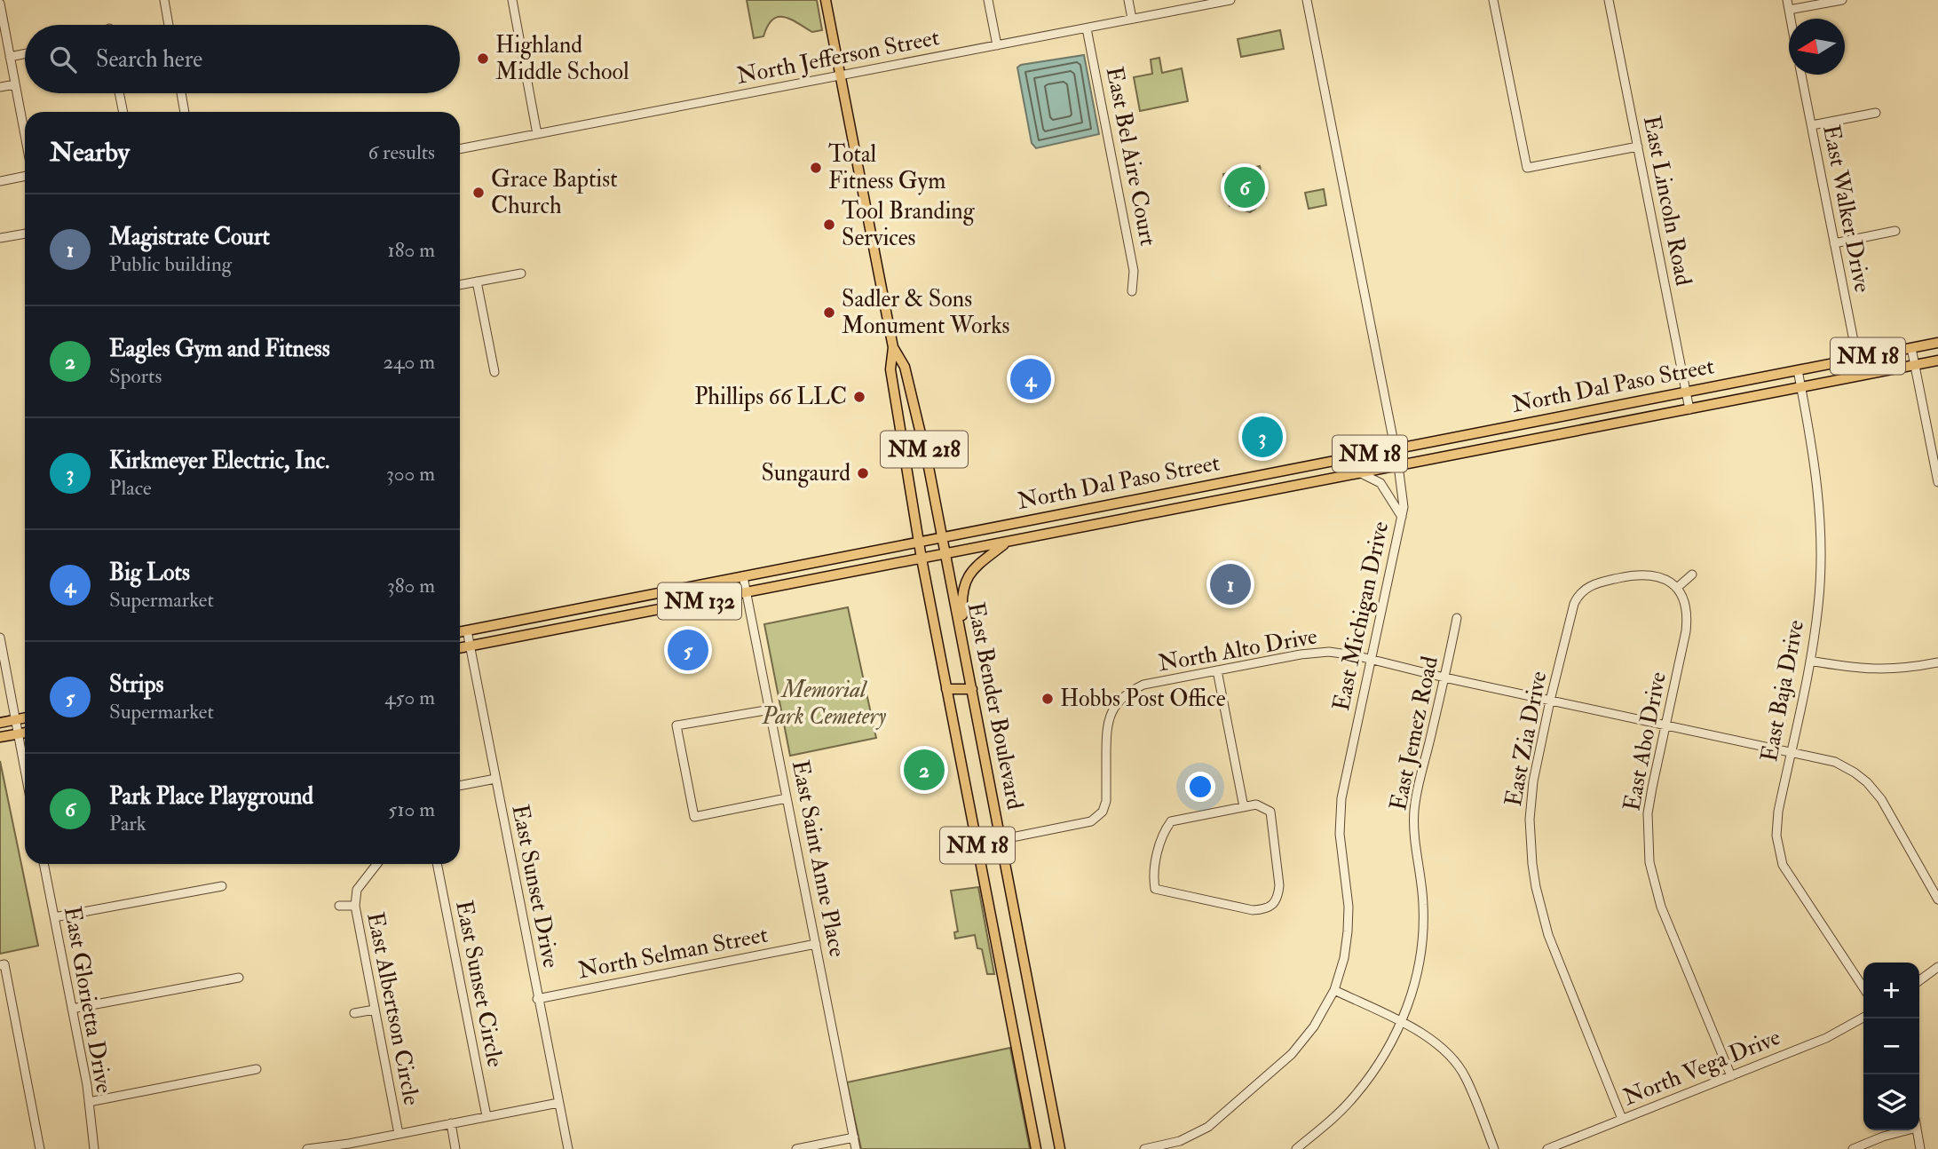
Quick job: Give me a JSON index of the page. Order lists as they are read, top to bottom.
{
  "streets": {
    "main road": [
      "NM 18",
      "North Dal Paso Street",
      "NM 218",
      "NM 132",
      "East Bender Boulevard"
    ],
    "street": [
      "North Jefferson Street",
      "East Bel Aire Court",
      "East Lincoln Road",
      "East Walker Drive",
      "East Michigan Drive",
      "North Alto Drive",
      "East Baja Drive",
      "East Jemez Road",
      "East Zia Drive",
      "East Abo Drive",
      "East Saint Anne Place",
      "East Sunset Drive",
      "North Selman Street",
      "East Sunset Circle",
      "East Glorietta Drive",
      "East Albertson Circle",
      "North Vega Drive"
    ]
  },
  "crossings": [
    ["North Jefferson Street", "East Bel Aire Court"],
    ["North Jefferson Street", "East Bender Boulevard"],
    ["East Lincoln Road", "North Dal Paso Street"],
    ["East Walker Drive", "North Dal Paso Street"],
    ["North Dal Paso Street", "East Michigan Drive"],
    ["North Dal Paso Street", "East Baja Drive"],
    ["North Dal Paso Street", "East Bender Boulevard"],
    ["North Dal Paso Street", "East Saint Anne Place"],
    ["North Dal Paso Street", "East Sunset Drive"],
    ["East Michigan Drive", "North Alto Drive"],
    ["North Alto Drive", "East Baja Drive"],
    ["North Alto Drive", "East Bender Boulevard"],
    ["North Alto Drive", "East Jemez Road"],
    ["North Alto Drive", "East Zia Drive"],
    ["North Alto Drive", "East Abo Drive"],
    ["East Zia Drive", "East Abo Drive"],
    ["East Zia Drive", "North Vega Drive"],
    ["East Abo Drive", "North Vega Drive"],
    ["East Saint Anne Place", "North Selman Street"],
    ["East Sunset Drive", "North Selman Street"]
  ],
  "parks": ["Memorial Park Cemetery"],
  "places": [
    "Highland Middle School",
    "Total Fitness Gym",
    "Grace Baptist Church",
    "Tool Branding Services",
    "Sadler & Sons Monument Works",
    "Phillips 66 LLC",
    "Sungaurd",
    "Hobbs Post Office"
  ],
  "north": "left",
  "page": {
    "search": "Search here",
    "heading": ["Nearby", "6 results"],
    "pins": [
      "6",
      "4",
      "3",
      "1",
      "5",
      "2"
    ],
    "list": [
      {
        "mark": "1",
        "name": "Magistrate Court",
        "note": "Public building",
        "value": "180 m"
      },
      {
        "mark": "2",
        "name": "Eagles Gym and Fitness",
        "note": "Sports",
        "value": "240 m"
      },
      {
        "mark": "3",
        "name": "Kirkmeyer Electric, Inc.",
        "note": "Place",
        "value": "300 m"
      },
      {
        "mark": "4",
        "name": "Big Lots",
        "note": "Supermarket",
        "value": "380 m"
      },
      {
        "mark": "5",
        "name": "Strips",
        "note": "Supermarket",
        "value": "450 m"
      },
      {
        "mark": "6",
        "name": "Park Place Playground",
        "note": "Park",
        "value": "510 m"
      }
    ],
    "map_buttons": ["+", "−"]
  }
}
